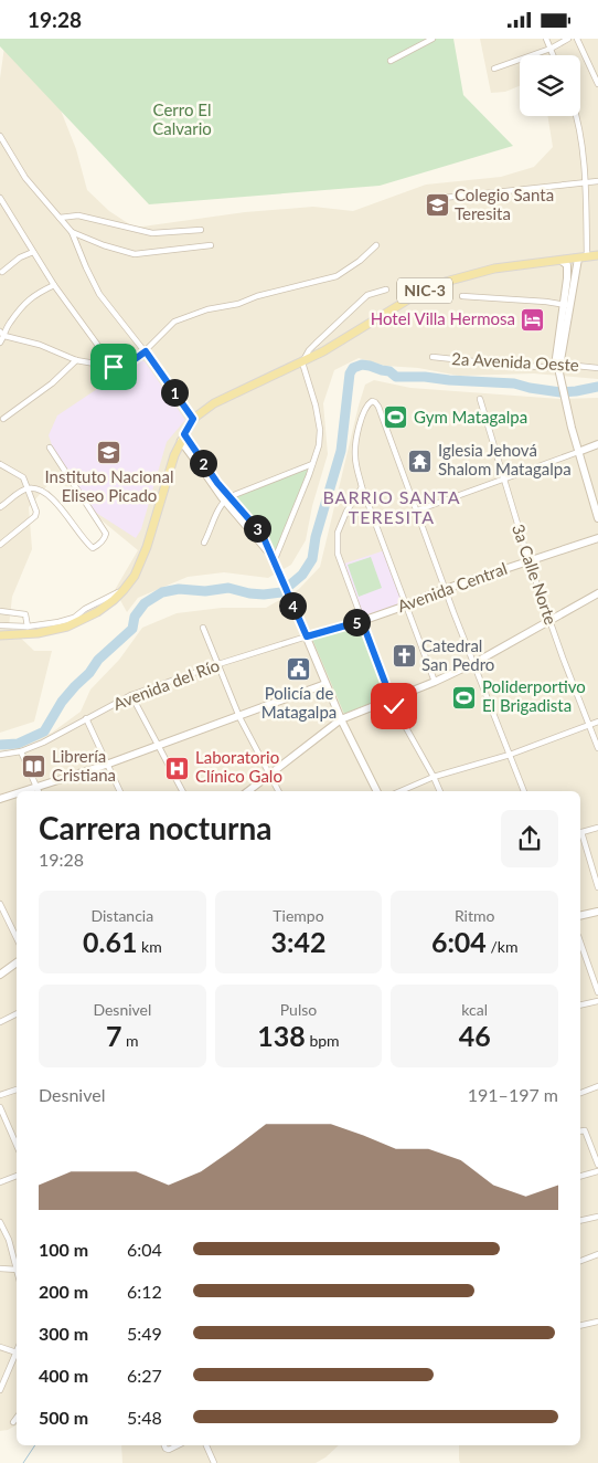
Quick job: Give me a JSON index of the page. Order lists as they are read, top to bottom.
{
  "streets": {
    "main road": ["NIC-3"],
    "street": [
      "2a Avenida Oeste",
      "3a Calle Norte",
      "Avenida Central",
      "Avenida del Río"
    ]
  },
  "crossings": [
    ["3a Calle Norte", "Avenida Central"],
    ["Avenida Central", "Avenida del Río"]
  ],
  "districts": ["BARRIO SANTA TERESITA"],
  "parks": ["Cerro El Calvario"],
  "places": {
    "school or university": ["Colegio Santa Teresita", "Instituto Nacional Eliseo Picado"],
    "hotel": ["Hotel Villa Hermosa"],
    "sports": ["Gym Matagalpa", "Poliderportivo El Brigadista"],
    "temple": ["Iglesia Jehová Shalom Matagalpa"],
    "church": ["Catedral San Pedro"],
    "public building": ["Policía de Matagalpa"],
    "library": ["Librería Cristiana"],
    "hospital": ["Laboratorio Clínico Galo"]
  },
  "page": {
    "status": "19:28",
    "pins": [
      "1",
      "2",
      "3",
      "4",
      "5"
    ],
    "heading": ["Carrera nocturna", "19:28"],
    "stats": [
      ["Distancia", "0.61 km"],
      ["Tiempo", "3:42"],
      ["Ritmo", "6:04 /km"],
      ["Desnivel", "7 m"],
      ["Pulso", "138 bpm"],
      ["kcal", "46"]
    ],
    "chart": ["Desnivel", "191–197 m"],
    "list": [
      {
        "name": "100 m",
        "note": "6:04"
      },
      {
        "name": "200 m",
        "note": "6:12"
      },
      {
        "name": "300 m",
        "note": "5:49"
      },
      {
        "name": "400 m",
        "note": "6:27"
      },
      {
        "name": "500 m",
        "note": "5:48"
      }
    ]
  }
}
